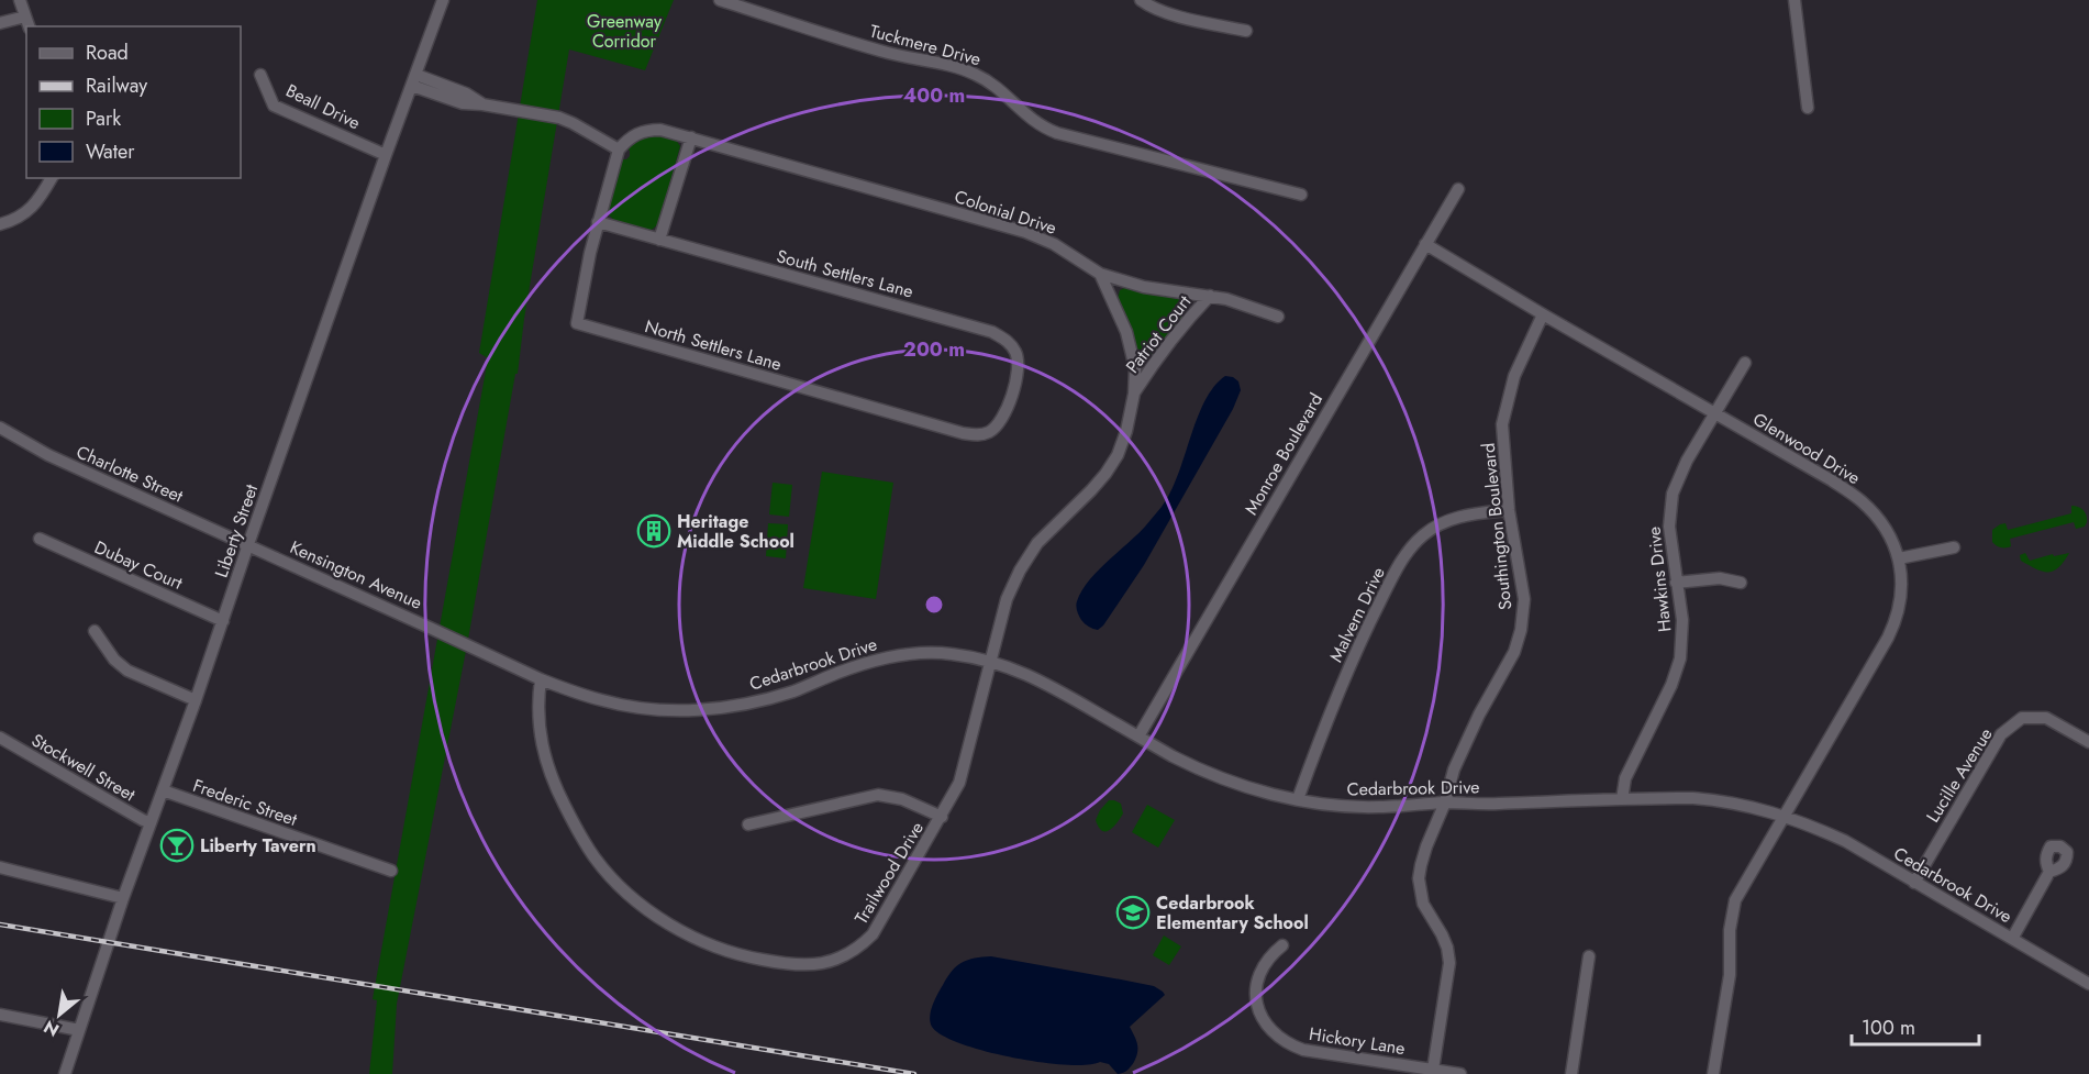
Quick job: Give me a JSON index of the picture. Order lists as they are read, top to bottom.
{
  "streets": {
    "street": [
      "Tuckmere Drive",
      "Beall Drive",
      "Colonial Drive",
      "South Settlers Lane",
      "Patriot Court",
      "North Settlers Lane",
      "Glenwood Drive",
      "Monroe Boulevard",
      "Charlotte Street",
      "Southington Boulevard",
      "Liberty Street",
      "Dubay Court",
      "Kensington Avenue",
      "Hawkins Drive",
      "Malvern Drive",
      "Cedarbrook Drive",
      "Stockwell Street",
      "Lucille Avenue",
      "Frederic Street",
      "Trailwood Drive",
      "Hickory Lane"
    ]
  },
  "crossings": [
    ["Beall Drive", "Liberty Street"],
    ["Colonial Drive", "Patriot Court"],
    ["Colonial Drive", "North Settlers Lane"],
    ["South Settlers Lane", "North Settlers Lane"],
    ["Glenwood Drive", "Monroe Boulevard"],
    ["Glenwood Drive", "Southington Boulevard"],
    ["Glenwood Drive", "Hawkins Drive"],
    ["Glenwood Drive", "Cedarbrook Drive"],
    ["Monroe Boulevard", "Cedarbrook Drive"],
    ["Charlotte Street", "Liberty Street"],
    ["Charlotte Street", "Kensington Avenue"],
    ["Southington Boulevard", "Malvern Drive"],
    ["Southington Boulevard", "Cedarbrook Drive"],
    ["Southington Boulevard", "Hickory Lane"],
    ["Liberty Street", "Dubay Court"],
    ["Liberty Street", "Kensington Avenue"],
    ["Liberty Street", "Stockwell Street"],
    ["Liberty Street", "Frederic Street"],
    ["Kensington Avenue", "Cedarbrook Drive"],
    ["Kensington Avenue", "Trailwood Drive"],
    ["Hawkins Drive", "Cedarbrook Drive"],
    ["Malvern Drive", "Cedarbrook Drive"],
    ["Cedarbrook Drive", "Lucille Avenue"],
    ["Cedarbrook Drive", "Trailwood Drive"]
  ],
  "parks": ["Greenway Corridor"],
  "places": {
    "building": ["Heritage Middle School"],
    "bar": ["Liberty Tavern"],
    "school or university": ["Cedarbrook Elementary School"]
  },
  "legend": [
    "Road",
    "Railway",
    "Park",
    "Water"
  ],
  "scale_bar": "100 m",
  "north": "bottom left",
  "rings": ["400 m", "200 m"]
}
